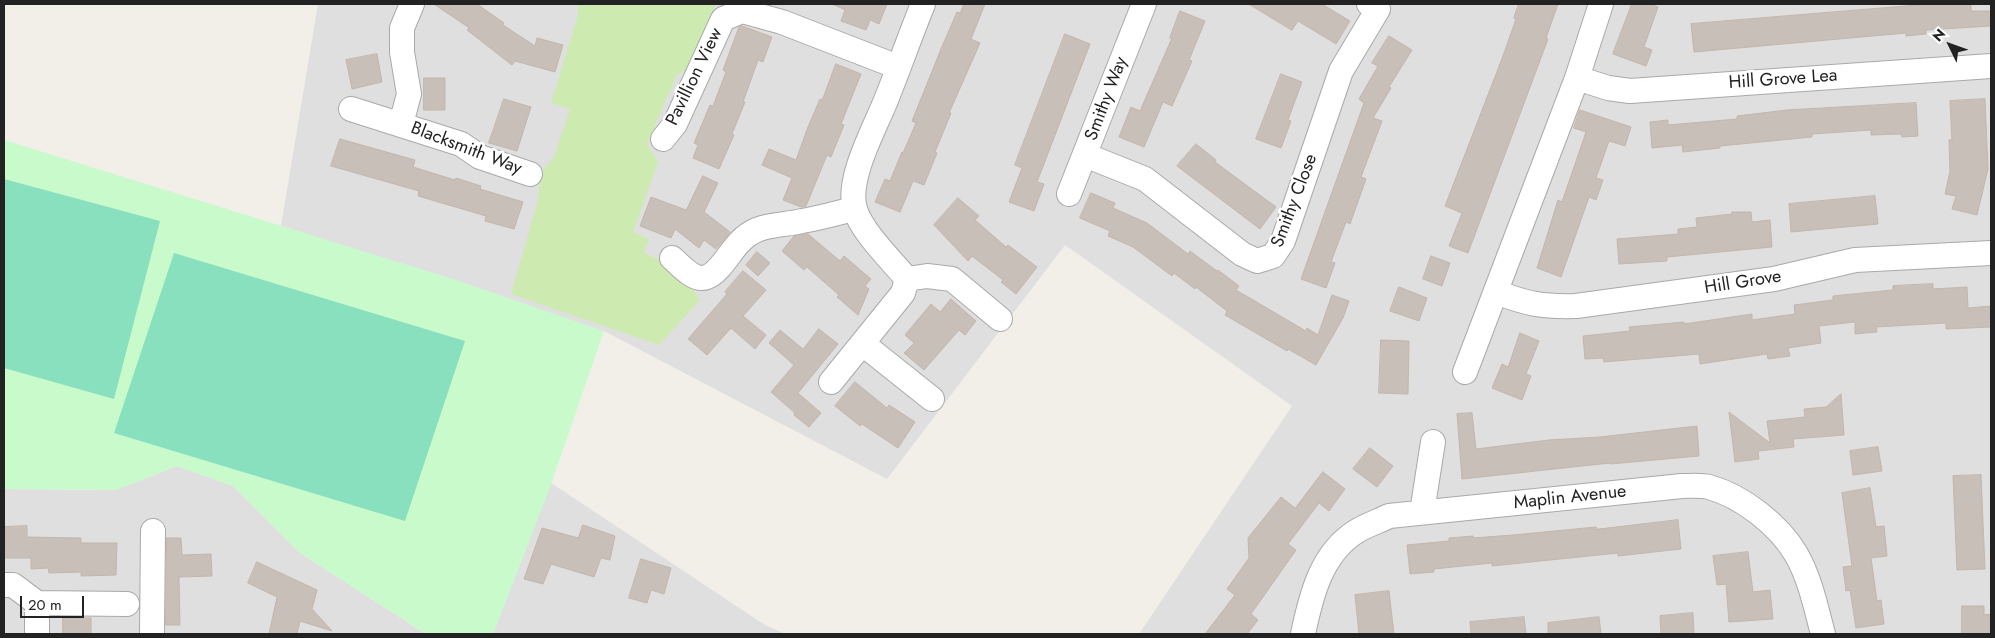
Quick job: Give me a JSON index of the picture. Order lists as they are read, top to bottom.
{
  "streets": {
    "street": [
      "Pavillion View",
      "Hill Grove Lea",
      "Smithy Way",
      "Blacksmith Way",
      "Smithy Close",
      "Hill Grove",
      "Maplin Avenue"
    ]
  },
  "crossings": [
    ["Smithy Way", "Smithy Close"]
  ],
  "scale_bar": "20 m",
  "north": "top left"
}
